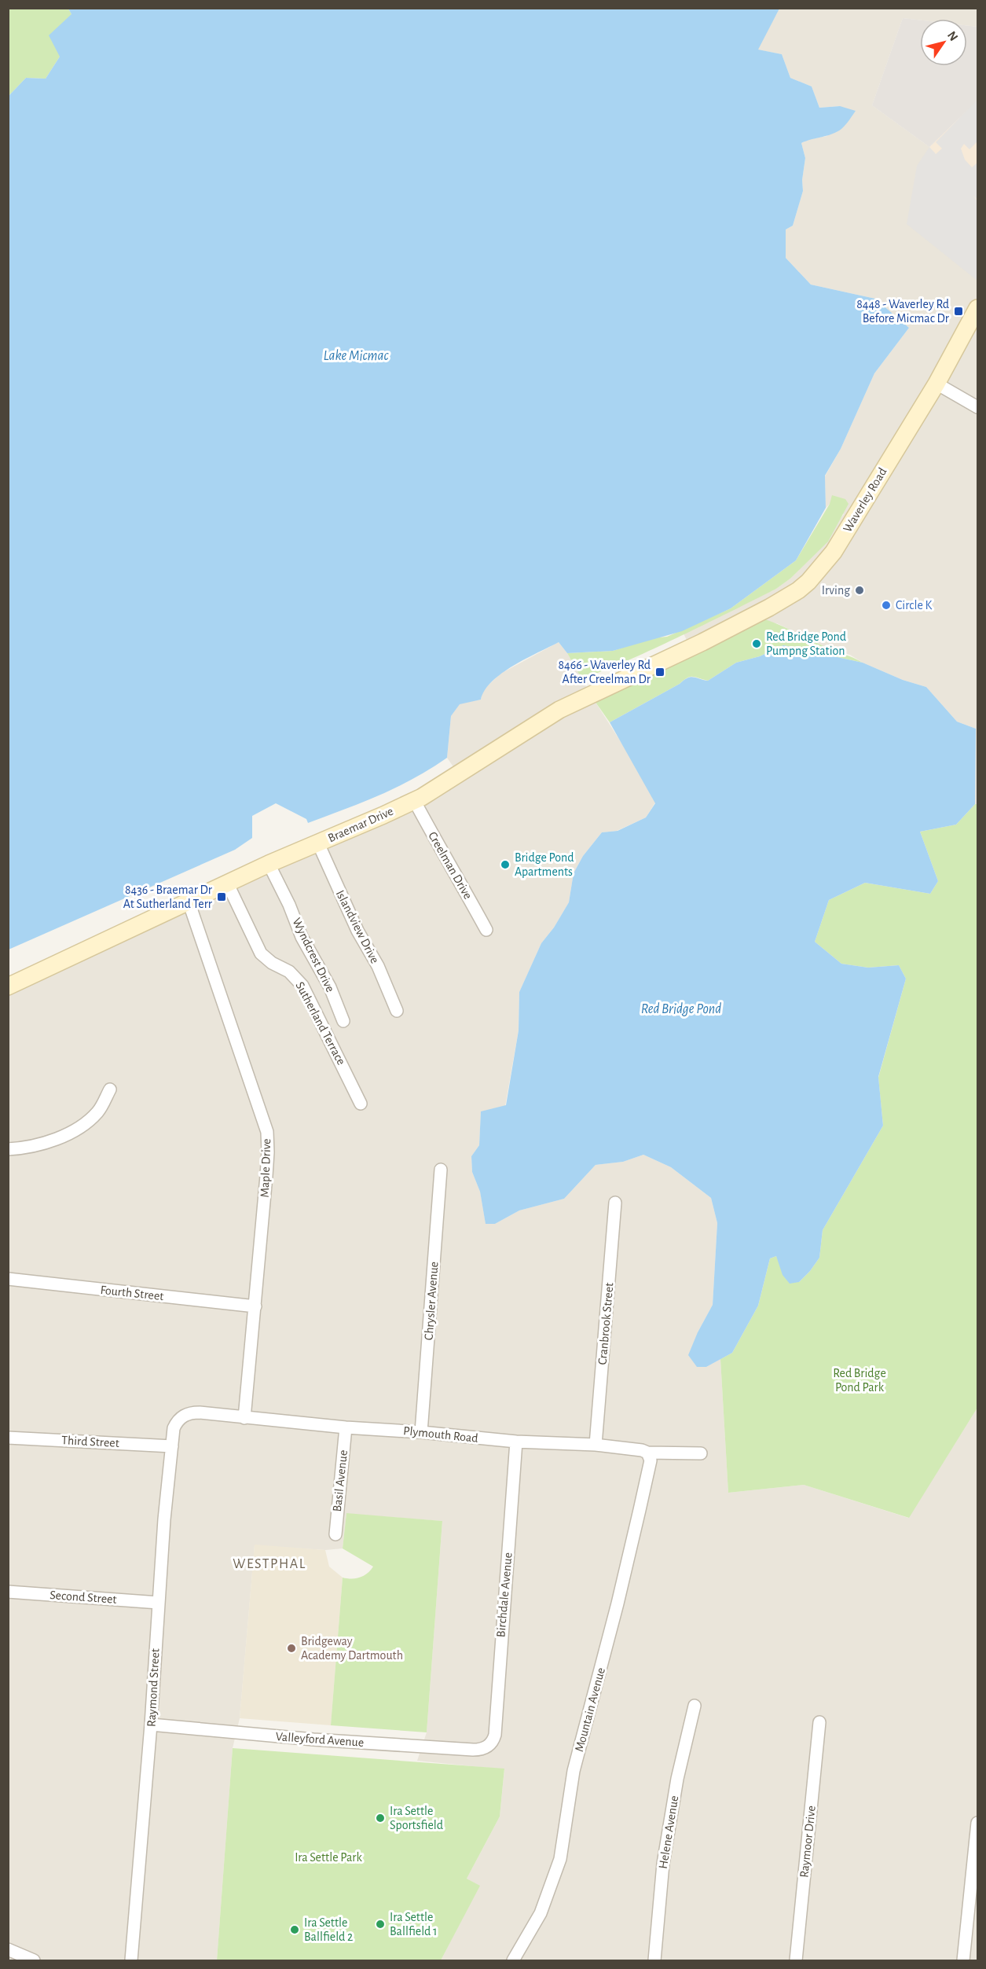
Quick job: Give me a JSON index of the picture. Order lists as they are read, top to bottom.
{
  "streets": {
    "main road": ["Waverley Road", "Braemar Drive"],
    "street": [
      "Creelman Drive",
      "Islandview Drive",
      "Wyndcrest Drive",
      "Sutherland Terrace",
      "Maple Drive",
      "Fourth Street",
      "Chrysler Avenue",
      "Cranbrook Street",
      "Plymouth Road",
      "Third Street",
      "Basil Avenue",
      "Birchdale Avenue",
      "Second Street",
      "Raymond Street",
      "Mountain Avenue",
      "Valleyford Avenue",
      "Helene Avenue",
      "Raymoor Drive"
    ]
  },
  "crossings": [
    ["Waverley Road", "Braemar Drive"],
    ["Braemar Drive", "Creelman Drive"],
    ["Braemar Drive", "Islandview Drive"],
    ["Braemar Drive", "Wyndcrest Drive"],
    ["Braemar Drive", "Sutherland Terrace"],
    ["Braemar Drive", "Maple Drive"],
    ["Maple Drive", "Fourth Street"],
    ["Maple Drive", "Plymouth Road"],
    ["Chrysler Avenue", "Plymouth Road"],
    ["Cranbrook Street", "Plymouth Road"],
    ["Plymouth Road", "Basil Avenue"],
    ["Plymouth Road", "Birchdale Avenue"],
    ["Plymouth Road", "Raymond Street"],
    ["Plymouth Road", "Mountain Avenue"],
    ["Third Street", "Raymond Street"],
    ["Birchdale Avenue", "Valleyford Avenue"],
    ["Second Street", "Raymond Street"],
    ["Raymond Street", "Valleyford Avenue"]
  ],
  "districts": ["WESTPHAL"],
  "water": ["Lake Micmac", "Red Bridge Pond"],
  "parks": ["Red Bridge Pond Park", "Ira Settle Park"],
  "places": {
    "transit": ["8448 - Waverley Rd Before Micmac Dr", "8466 - Waverley Rd After Creelman Dr", "8436 - Braemar Dr At Sutherland Terr"],
    "other": [
      "Irving",
      "Circle K",
      "Red Bridge Pond Pumpng Station",
      "Bridge Pond Apartments",
      "Bridgeway Academy Dartmouth",
      "Ira Settle Sportsfield",
      "Ira Settle Ballfield 1",
      "Ira Settle Ballfield 2"
    ]
  },
  "north": "top right"
}
